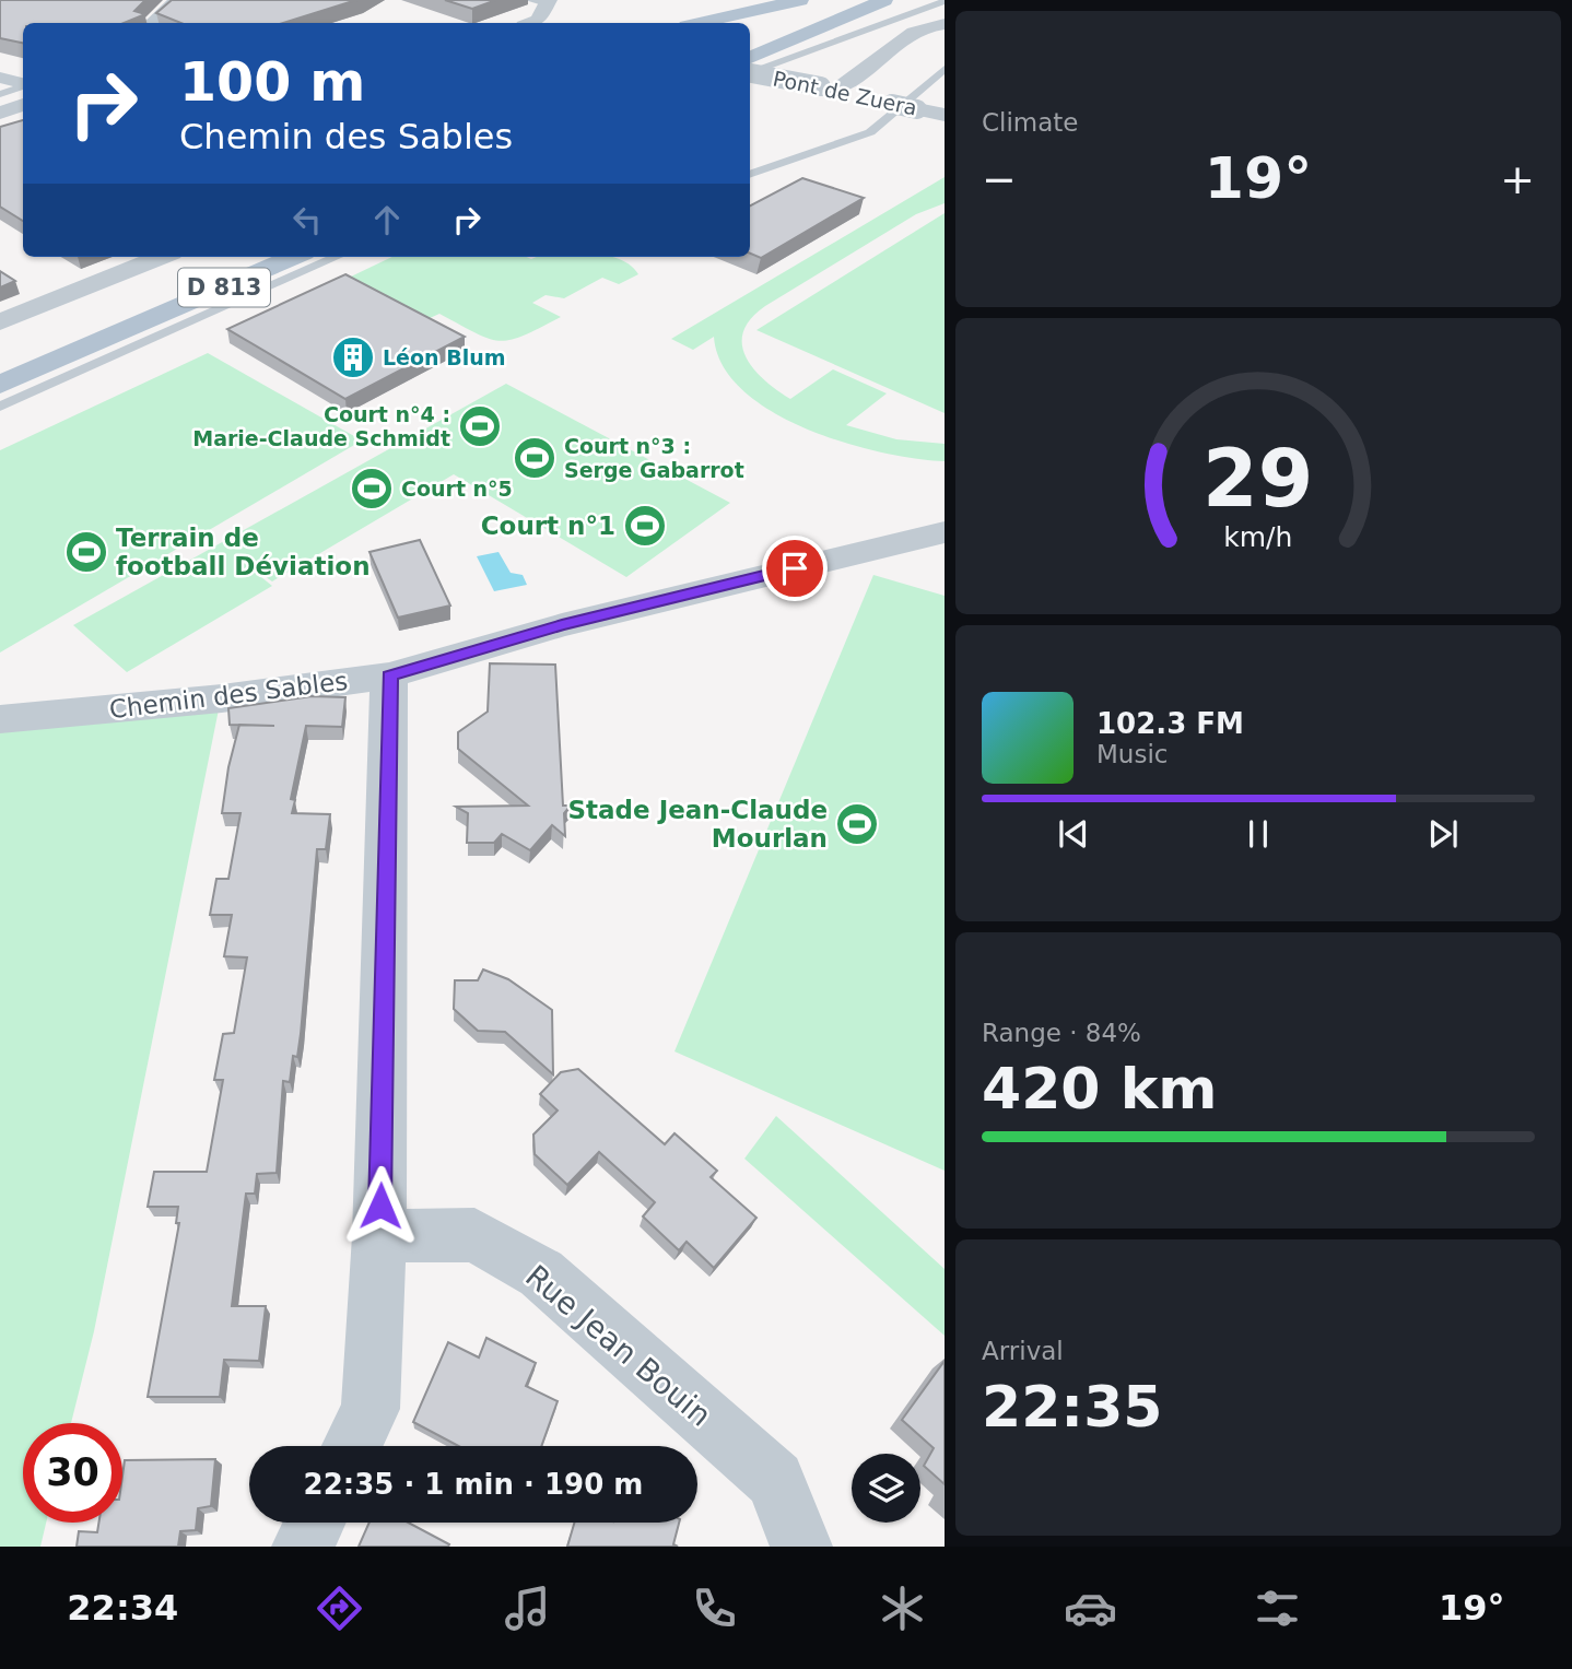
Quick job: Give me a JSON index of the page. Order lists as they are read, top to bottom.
{
  "streets": {
    "main road": ["D 813"],
    "street": ["Pont de Zuera", "Chemin des Sables", "Rue Jean Bouin"]
  },
  "places": {
    "building": ["Léon Blum"],
    "sports": [
      "Court n°4 : Marie-Claude Schmidt",
      "Court n°3 : Serge Gabarrot",
      "Court n°5",
      "Court n°1",
      "Terrain de football Déviation",
      "Stade Jean-Claude Mourlan"
    ]
  },
  "page": {
    "tile": [
      "Climate",
      ["Range · 84%", "420 km"],
      ["Arrival", "22:35"]
    ],
    "turn": ["100 m", "Chemin des Sables"],
    "heat": ["−", "19°", "+"],
    "song": ["102.3 FM", "Music"],
    "limit": "30",
    "trip": "22:35 · 1 min · 190 m",
    "tabs": ["22:34", "19°"],
    "gauge": ["29", "km/h"]
  }
}
